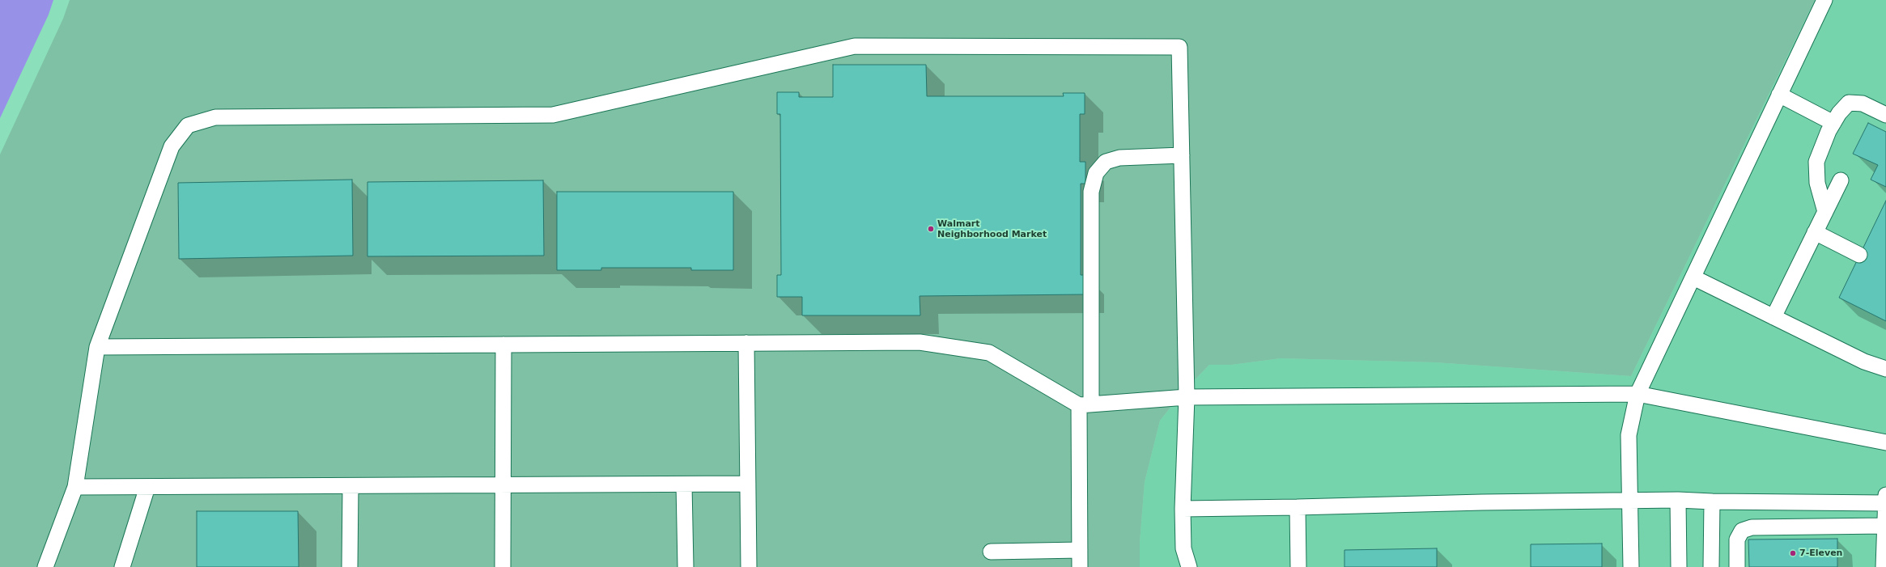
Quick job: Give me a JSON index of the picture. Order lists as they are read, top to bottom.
{
  "places": ["Walmart Neighborhood Market", "7-Eleven"]
}
